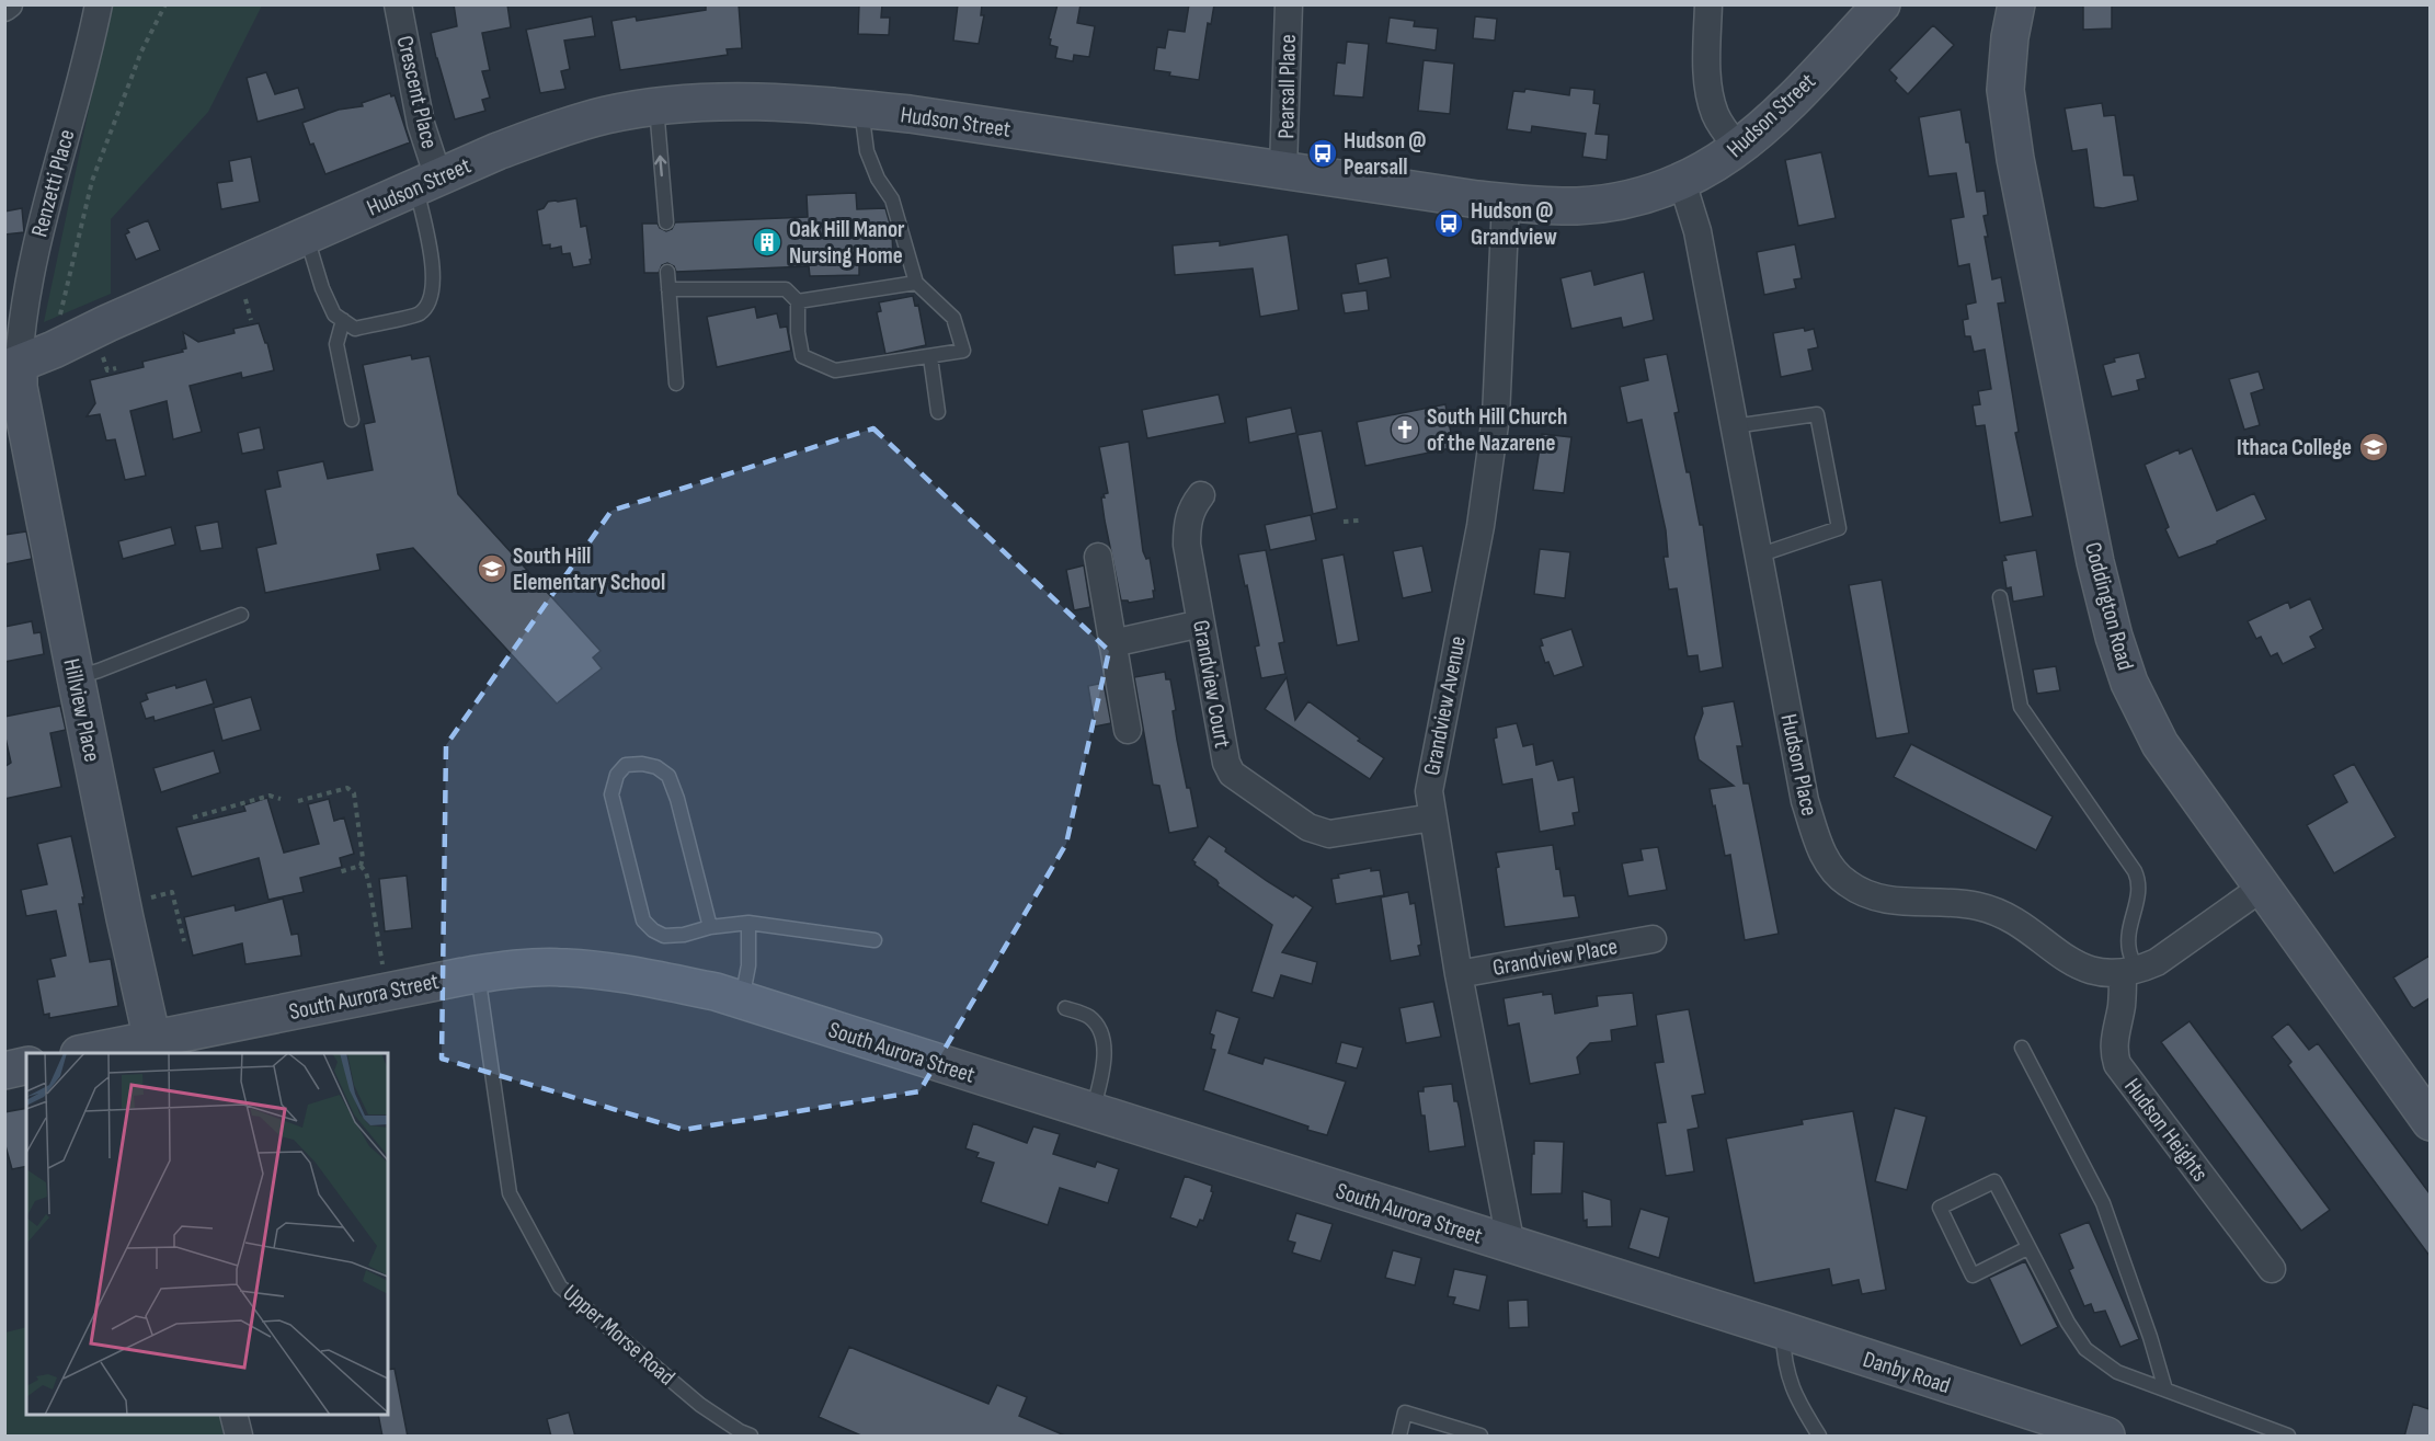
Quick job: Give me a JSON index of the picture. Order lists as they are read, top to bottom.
{
  "streets": {
    "street": [
      "Pearsall Place",
      "Crescent Place",
      "Hudson Street",
      "Renzetti Place",
      "Coddington Road",
      "Grandview Court",
      "Grandview Avenue",
      "Hillview Place",
      "Hudson Place",
      "Grandview Place",
      "South Aurora Street",
      "Hudson Heights",
      "Danby Road"
    ],
    "lane": ["Upper Morse Road"]
  },
  "crossings": [
    ["Pearsall Place", "Hudson Street"],
    ["Crescent Place", "Hudson Street"],
    ["Hudson Street", "Renzetti Place"],
    ["Hudson Street", "Grandview Avenue"],
    ["Hudson Street", "Hillview Place"],
    ["Hudson Street", "Hudson Place"],
    ["Renzetti Place", "Hillview Place"],
    ["Grandview Court", "Grandview Avenue"],
    ["Grandview Avenue", "Grandview Place"],
    ["Grandview Avenue", "South Aurora Street"],
    ["Hillview Place", "South Aurora Street"],
    ["Hudson Place", "Hudson Heights"],
    ["South Aurora Street", "Upper Morse Road"],
    ["South Aurora Street", "Danby Road"]
  ],
  "places": {
    "bus stop": ["Hudson @ Pearsall", "Hudson @ Grandview"],
    "building": ["Oak Hill Manor Nursing Home"],
    "church": ["South Hill Church of the Nazarene"],
    "school or university": ["Ithaca College", "South Hill Elementary School"]
  }
}
